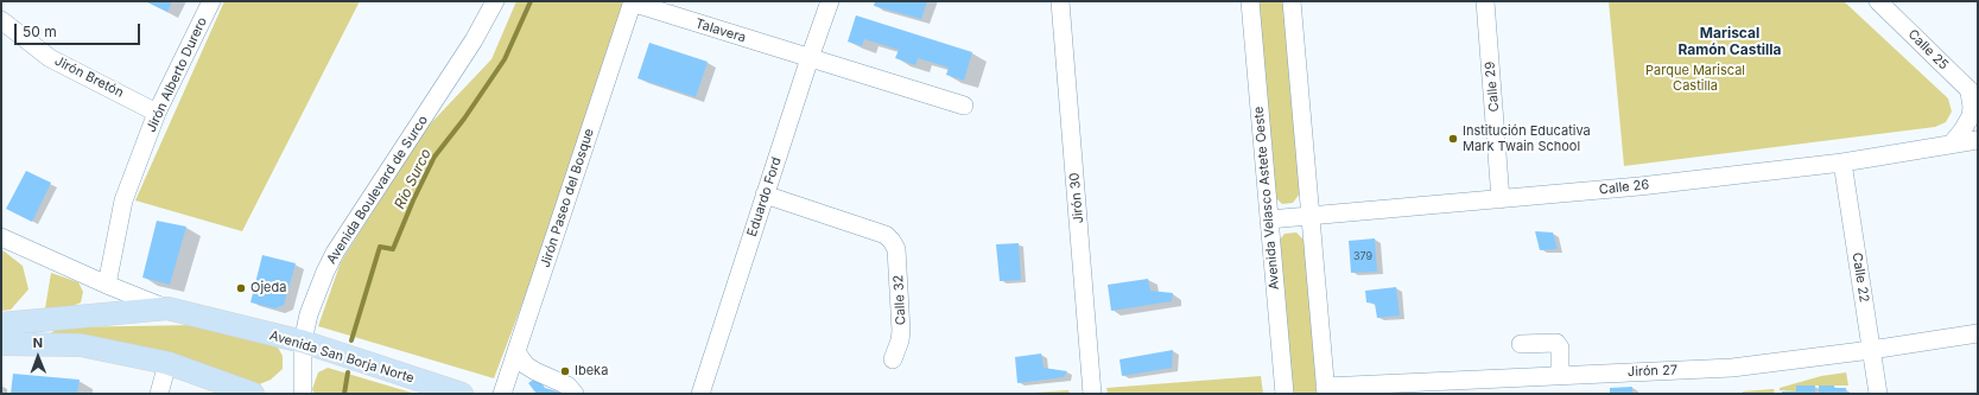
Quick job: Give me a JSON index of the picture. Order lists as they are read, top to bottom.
{
  "streets": {
    "main road": ["Avenida San Borja Norte"],
    "street": [
      "Talavera",
      "Calle 25",
      "Jirón Alberto Durero",
      "Jirón Bretón",
      "Calle 29",
      "Calle 26",
      "Avenida Boulevard de Surco",
      "Eduardo Ford",
      "Jirón Paseo del Bosque",
      "Jirón 30",
      "Avenida Velasco Astete Oeste",
      "Calle 22",
      "Calle 32",
      "Jirón 27"
    ]
  },
  "crossings": [
    ["Talavera", "Eduardo Ford"],
    ["Talavera", "Jirón Paseo del Bosque"],
    ["Jirón Alberto Durero", "Jirón Bretón"],
    ["Jirón Alberto Durero", "Avenida San Borja Norte"],
    ["Calle 29", "Calle 26"],
    ["Calle 26", "Avenida Velasco Astete Oeste"],
    ["Calle 26", "Calle 22"],
    ["Avenida Boulevard de Surco", "Avenida San Borja Norte"],
    ["Eduardo Ford", "Calle 32"],
    ["Calle 22", "Jirón 27"]
  ],
  "districts": ["Mariscal Ramón Castilla"],
  "water": ["Río Surco"],
  "parks": ["Parque Mariscal Castilla"],
  "places": ["Institución Educativa Mark Twain School", "Ojeda", "Ibeka"],
  "house_numbers": ["379"],
  "scale_bar": "50 m",
  "north": "top"
}
